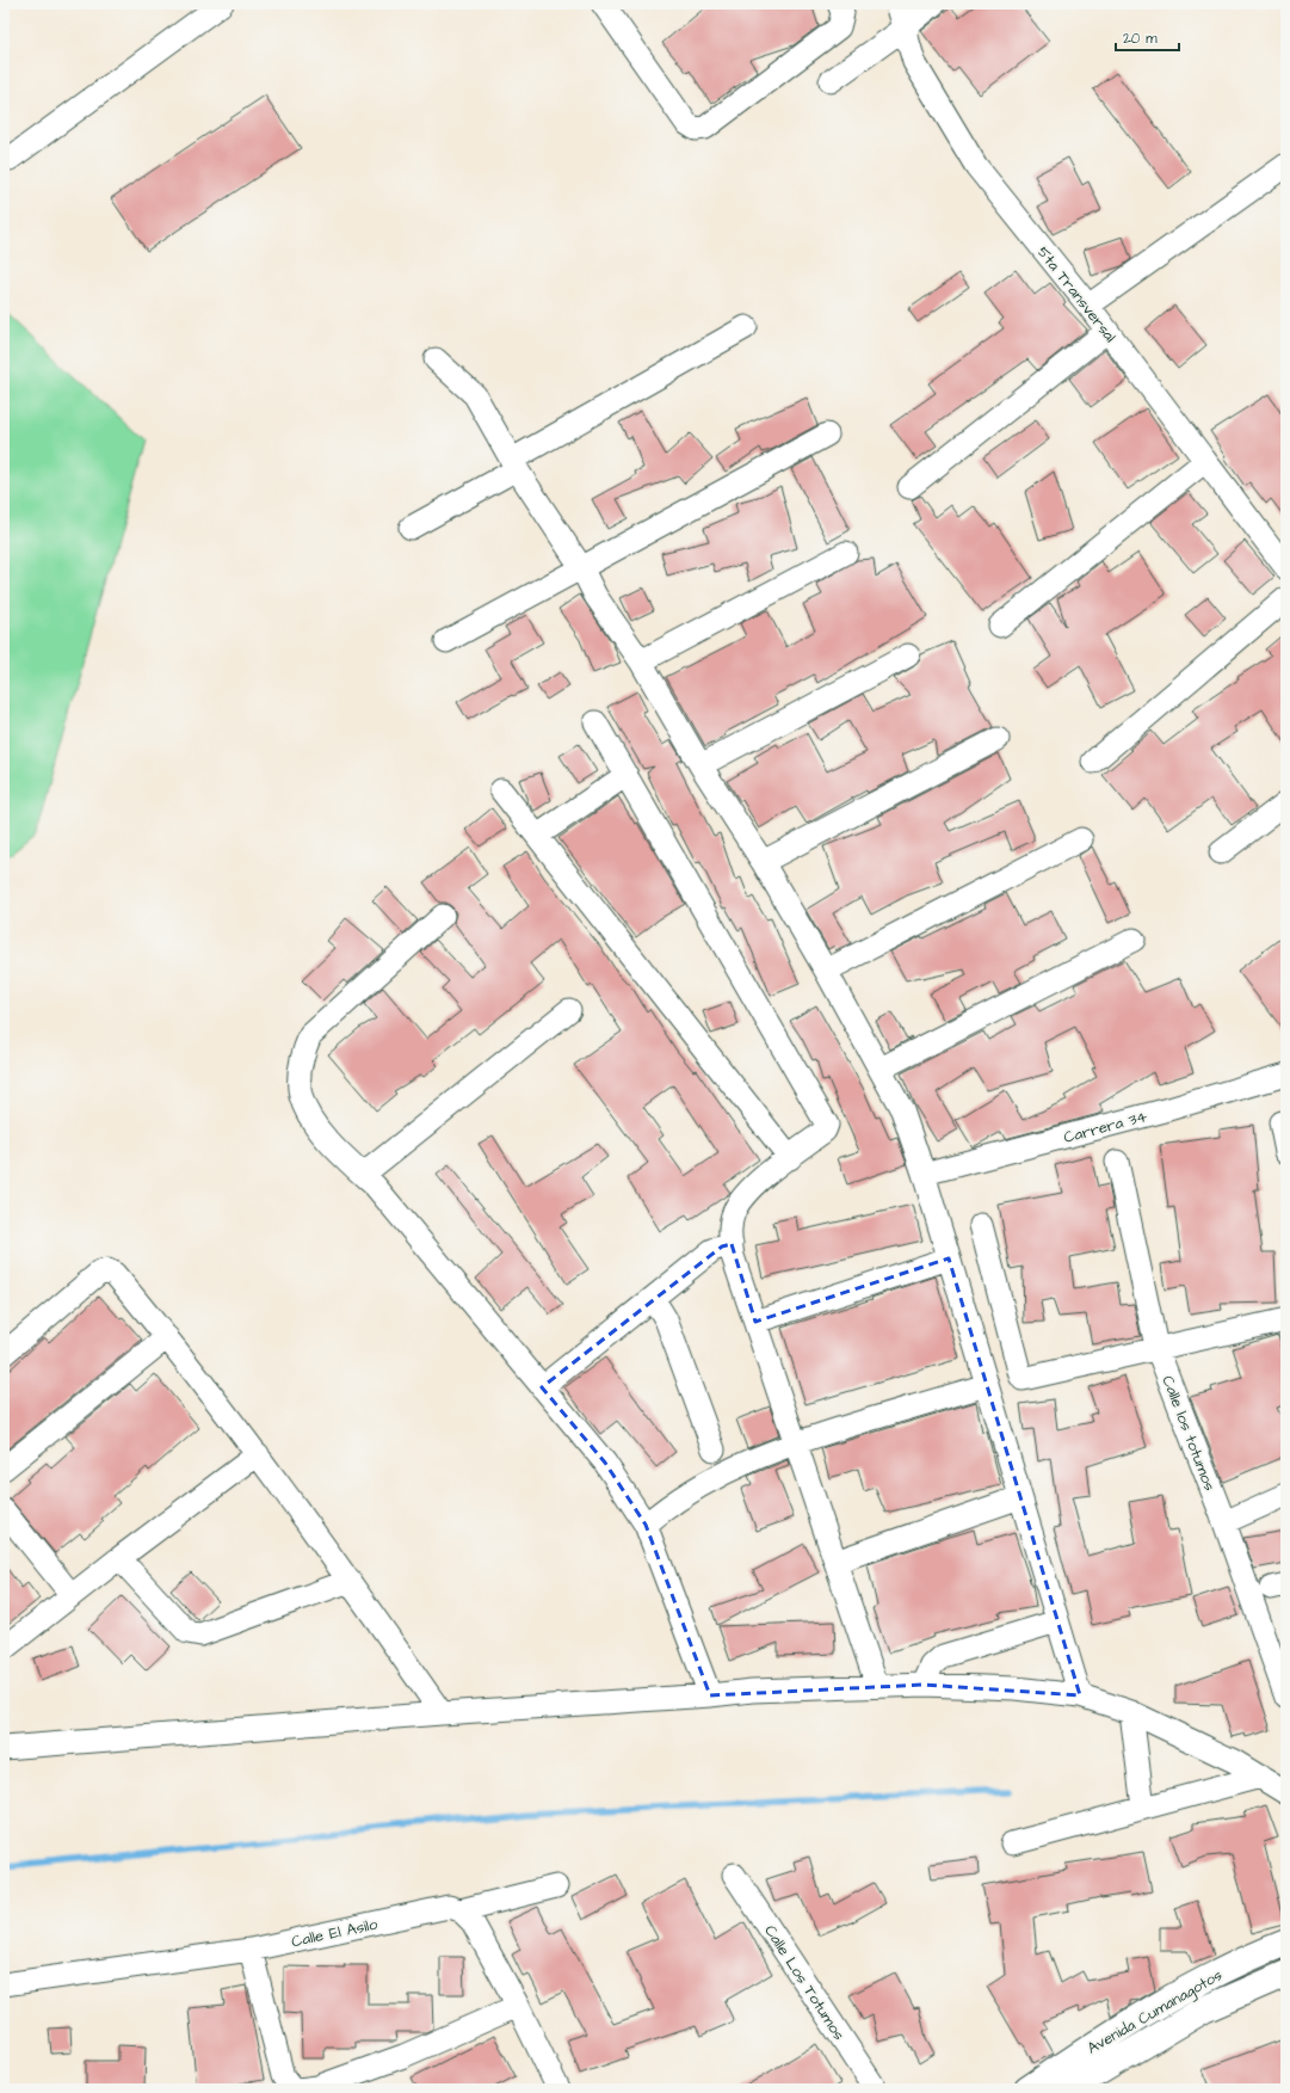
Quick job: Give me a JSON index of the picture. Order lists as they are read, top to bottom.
{
  "streets": {
    "street": [
      "5ta Transversal",
      "Carrera 34",
      "Calle los totumos",
      "Calle El Asilo",
      "Calle Los Totumos",
      "Avenida Cumanagotos"
    ]
  },
  "scale_bar": "20 m"
}
